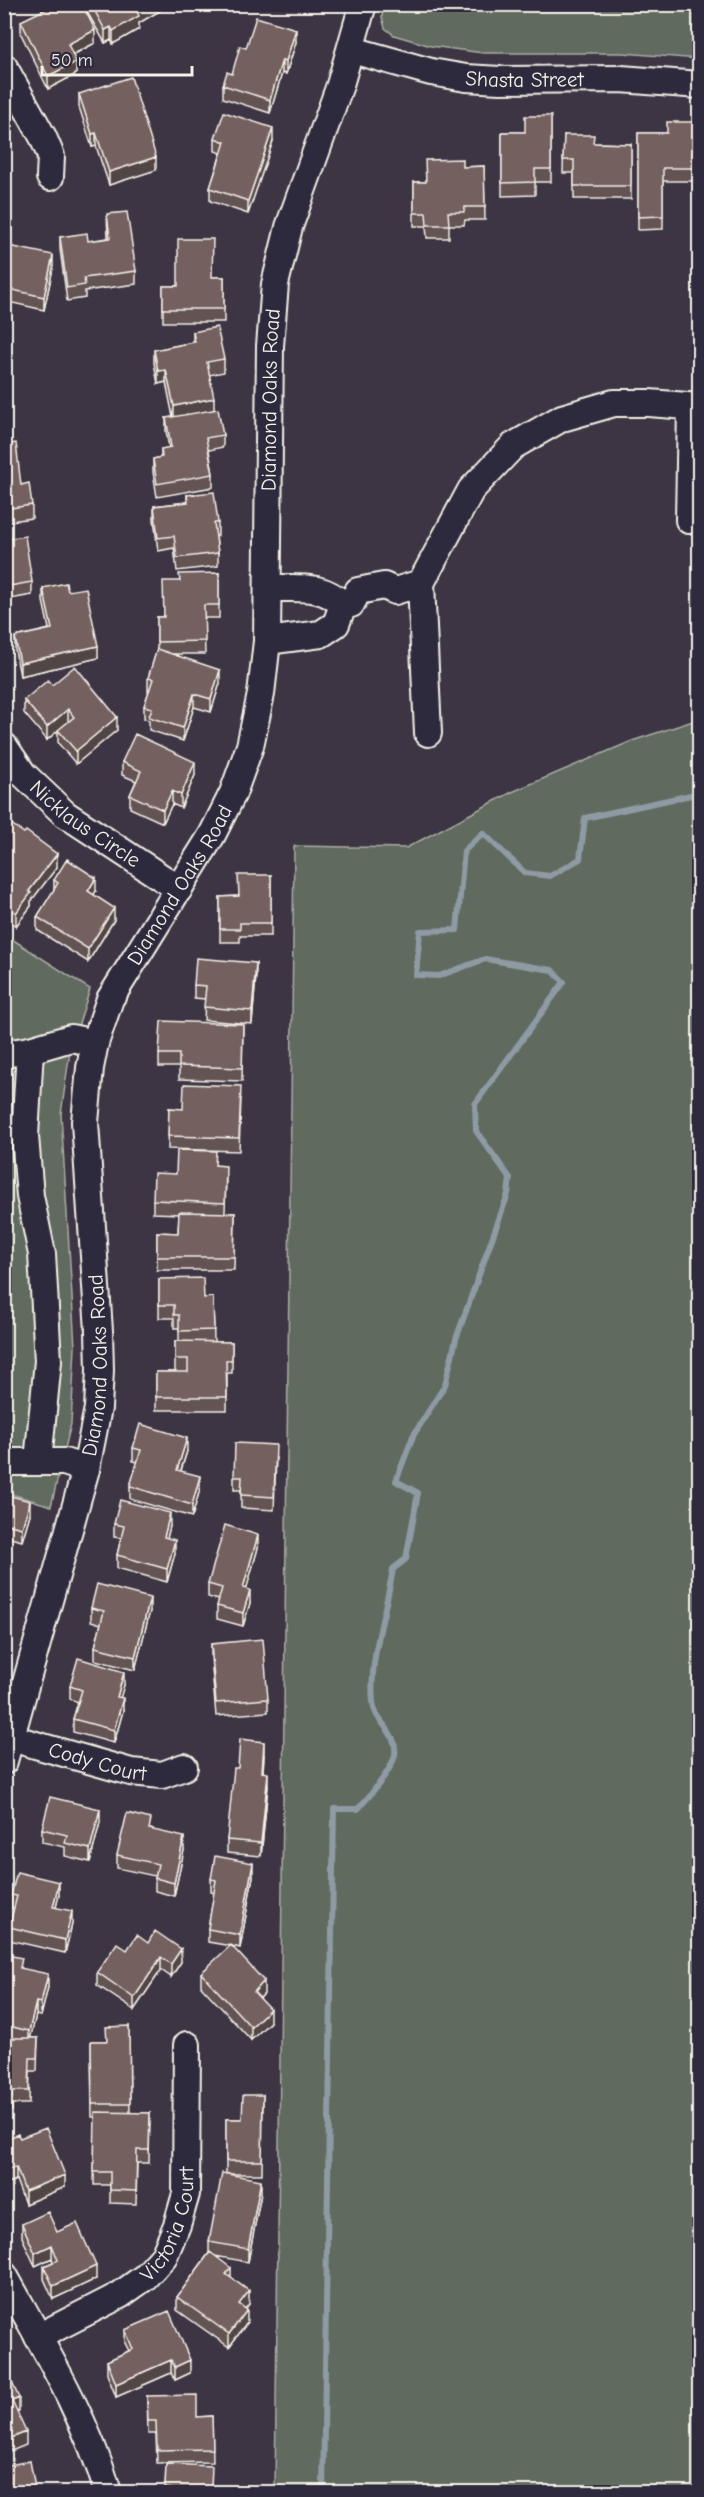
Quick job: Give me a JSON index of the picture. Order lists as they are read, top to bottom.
{
  "streets": {
    "street": [
      "Shasta Street",
      "Diamond Oaks Road",
      "Nicklaus Circle",
      "Cody Court",
      "Victoria Court"
    ]
  },
  "crossings": [
    ["Shasta Street", "Diamond Oaks Road"],
    ["Diamond Oaks Road", "Nicklaus Circle"],
    ["Diamond Oaks Road", "Cody Court"]
  ],
  "scale_bar": "50 m"
}
